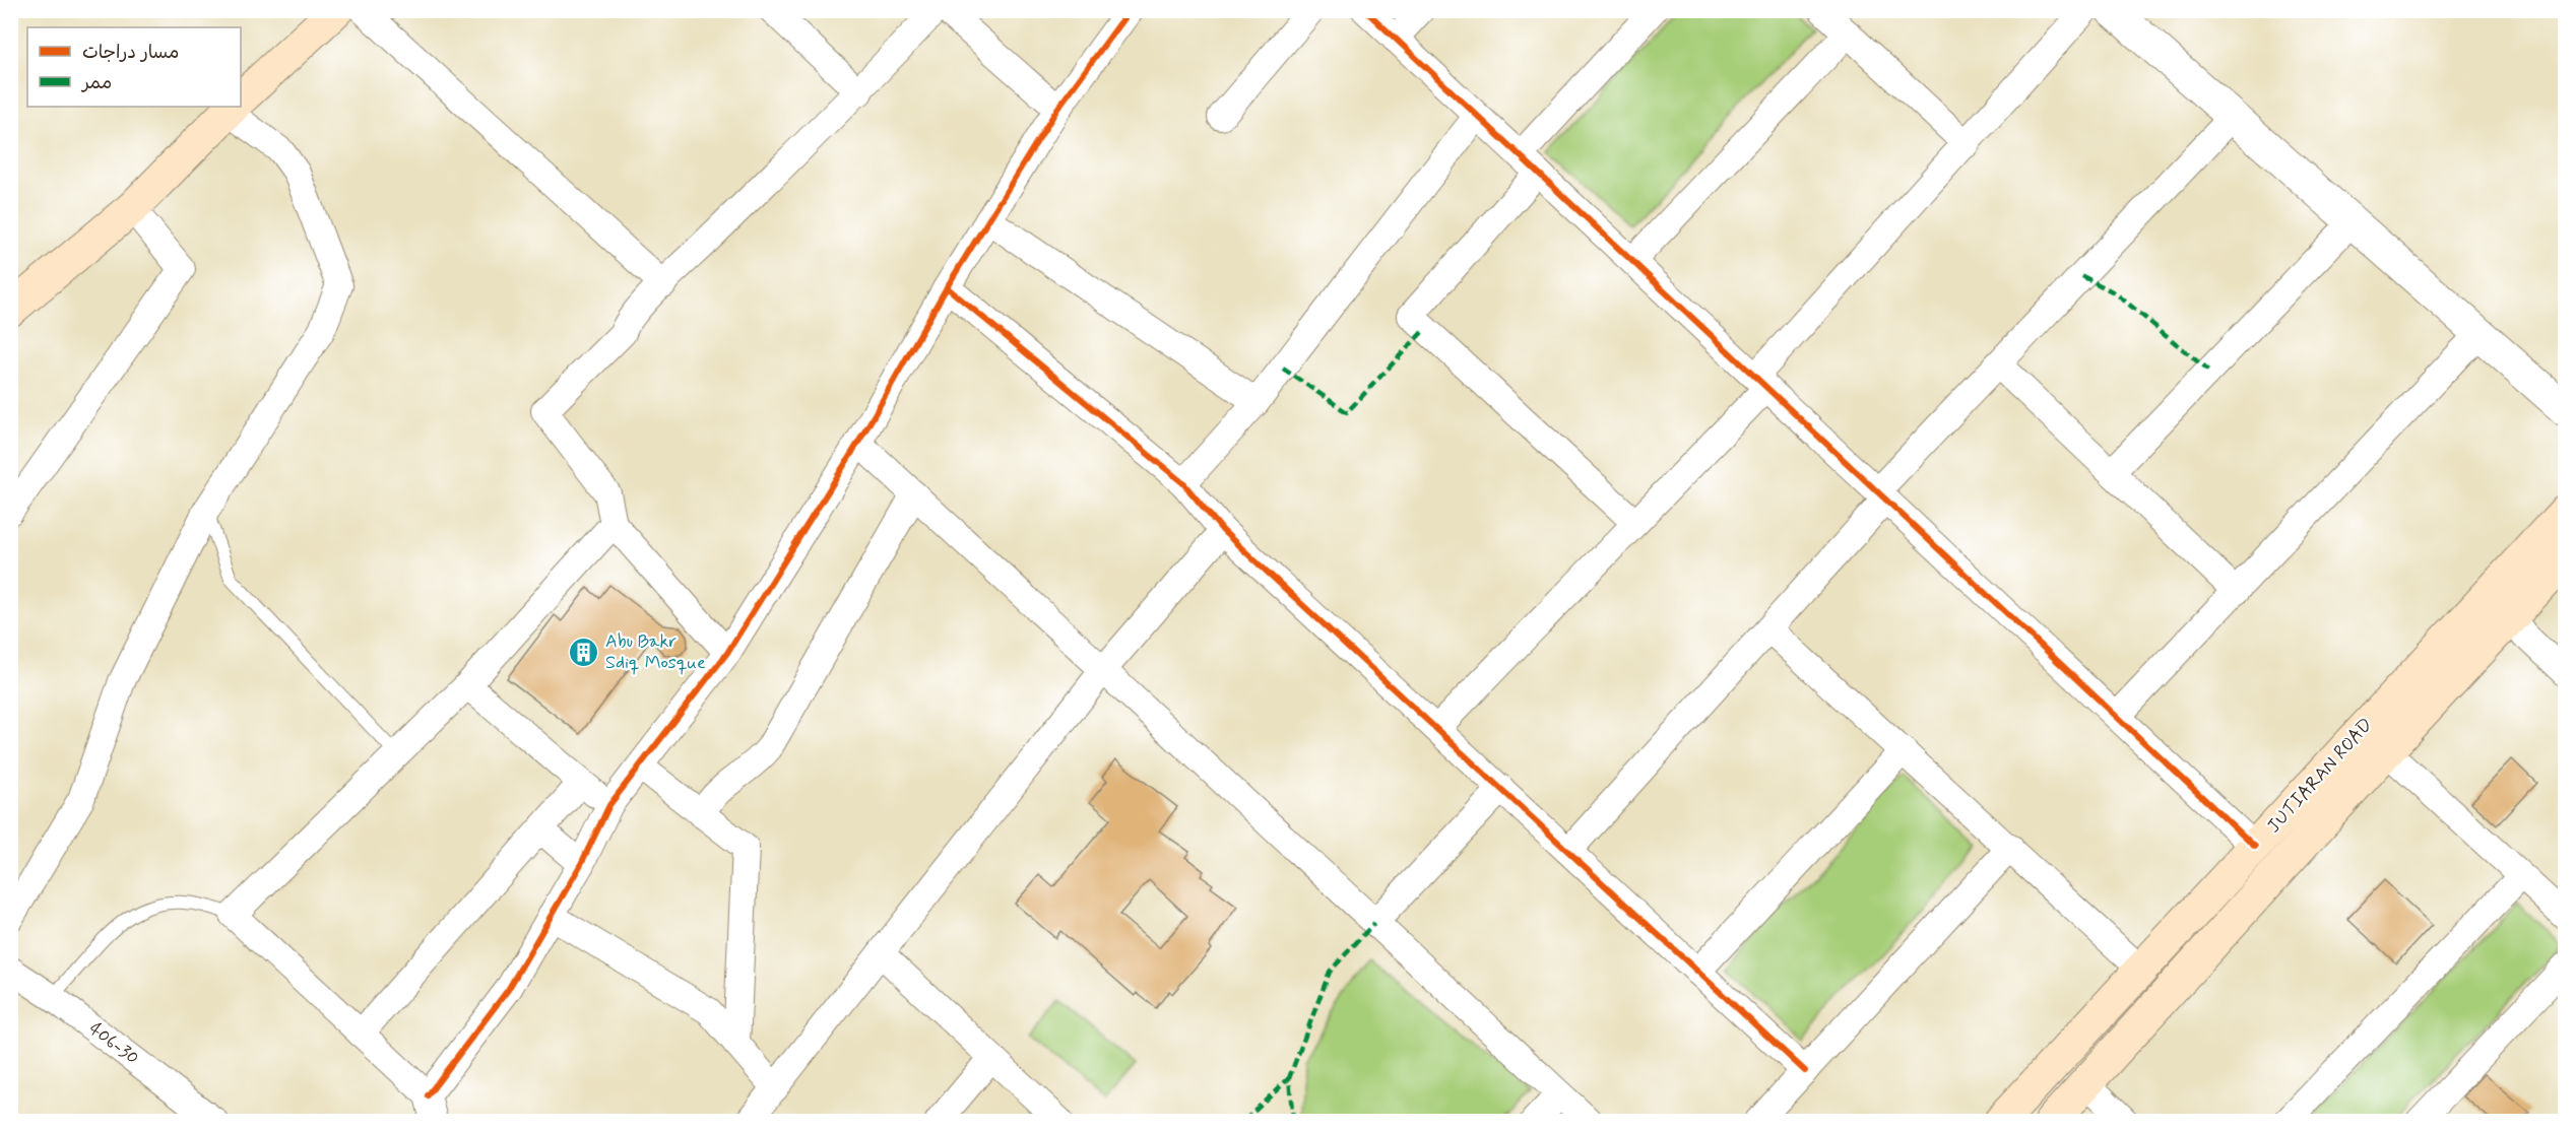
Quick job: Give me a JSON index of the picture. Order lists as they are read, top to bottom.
{
  "streets": {
    "main road": ["JUTIARAN ROAD"],
    "street": ["406-30"]
  },
  "places": {
    "building": ["Abu Bakr Sdiq Mosque"]
  },
  "legend": ["مسار دراجات", "ممر"]
}
